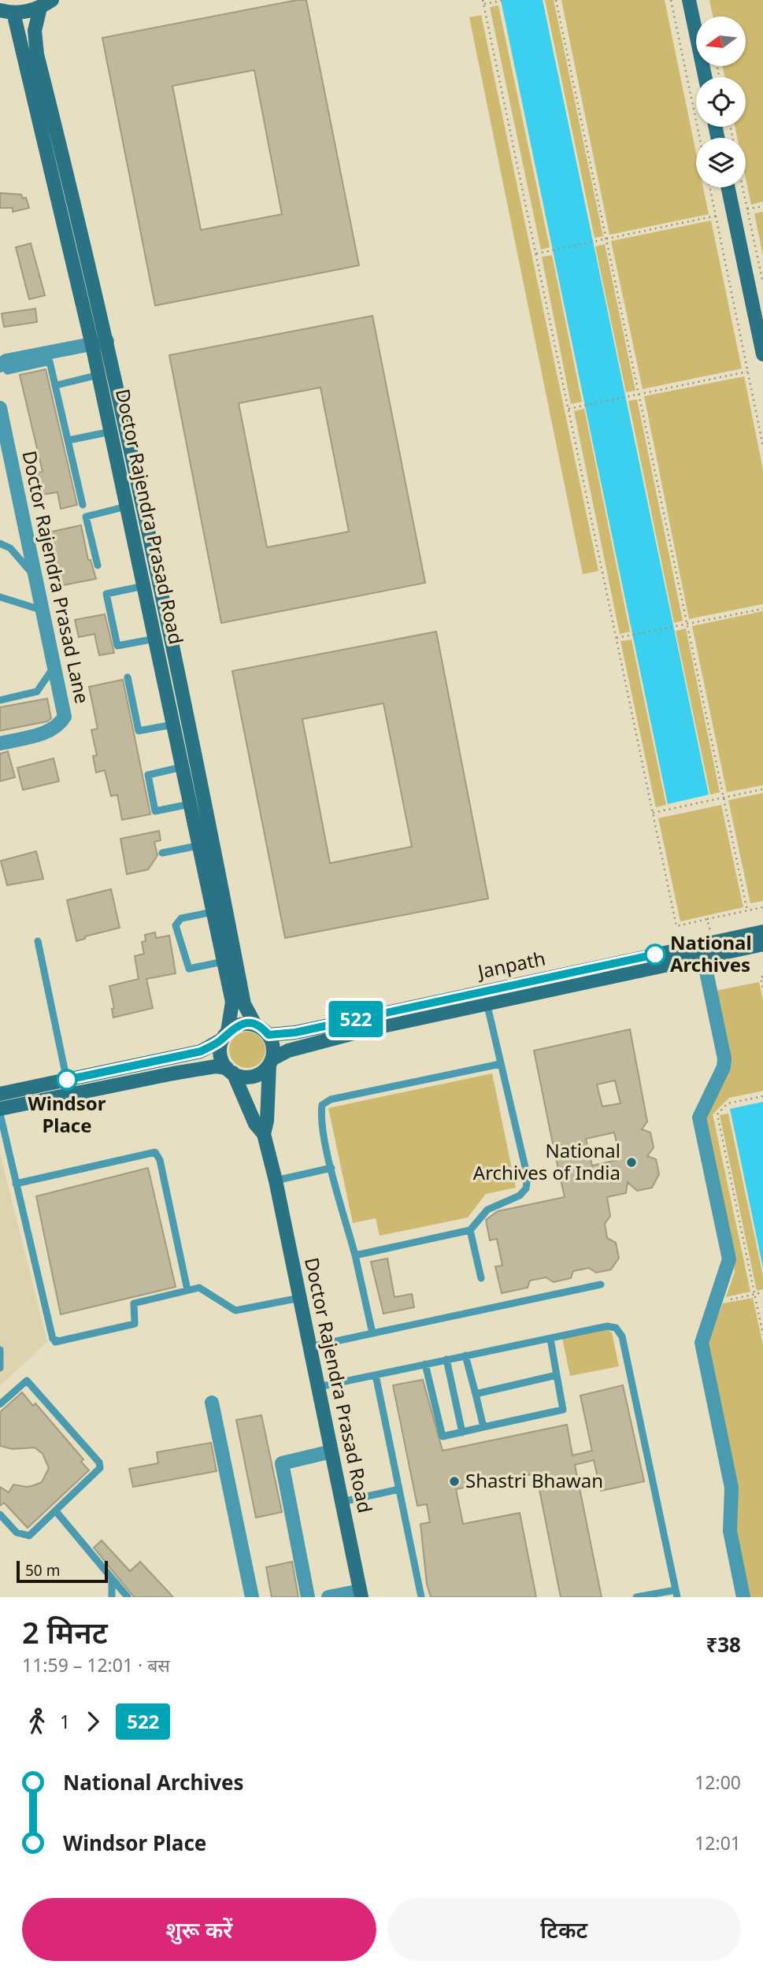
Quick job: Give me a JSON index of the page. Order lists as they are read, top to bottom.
{
  "streets": {
    "main road": ["Doctor Rajendra Prasad Road", "Janpath"],
    "street": ["Doctor Rajendra Prasad Lane"]
  },
  "crossings": [
    ["Doctor Rajendra Prasad Road", "Janpath"]
  ],
  "places": [
    "National Archives",
    "Windsor Place",
    "National Archives of India",
    "Shastri Bhawan"
  ],
  "lines": ["bus line 522"],
  "scale_bar": "50 m",
  "north": "left",
  "page": {
    "on_map": "522",
    "scale": "50 m",
    "heading": ["2 मिनट", "11:59 – 12:01 · बस", "₹38"],
    "legs": ["1", "522"],
    "list": [
      {
        "name": "National Archives",
        "value": "12:00"
      },
      {
        "name": "Windsor Place",
        "value": "12:01"
      }
    ],
    "buttons": ["शुरू करें", "टिकट"]
  }
}
